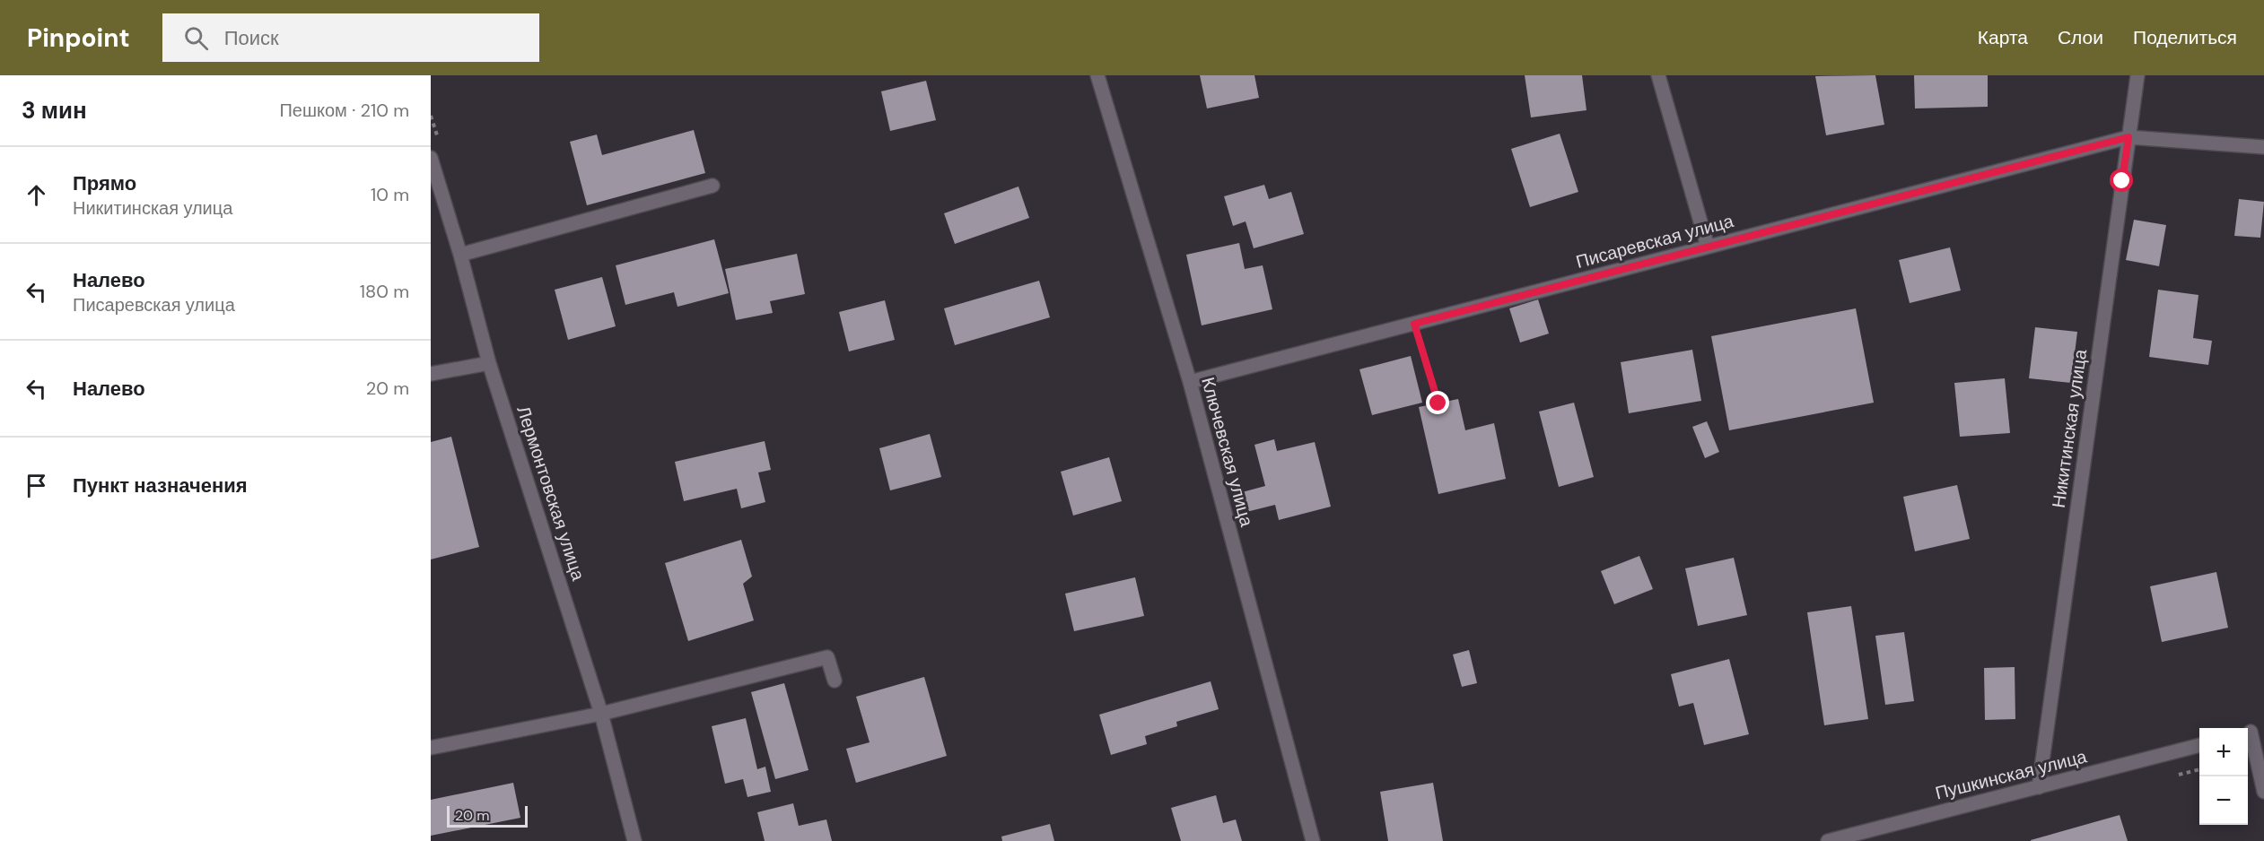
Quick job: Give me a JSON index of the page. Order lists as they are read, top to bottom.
{
  "streets": {
    "street": [
      "Писаревская улица",
      "Никитинская улица",
      "Ключевская улица",
      "Лермонтовская улица",
      "Пушкинская улица"
    ]
  },
  "crossings": [
    ["Писаревская улица", "Никитинская улица"],
    ["Писаревская улица", "Ключевская улица"],
    ["Никитинская улица", "Пушкинская улица"]
  ],
  "scale_bar": "20 m",
  "page": {
    "header": "Pinpoint",
    "search": "Поиск",
    "nav": ["Карта", "Слои", "Поделиться"],
    "heading": ["3 мин", "Пешком · 210 m"],
    "list": [
      ["Прямо", "Никитинская улица", "10 m"],
      ["Налево", "Писаревская улица", "180 m"],
      ["Налево", "20 m"],
      "Пункт назначения"
    ],
    "map_buttons": ["+", "−"],
    "scale": "20 m"
  }
}
